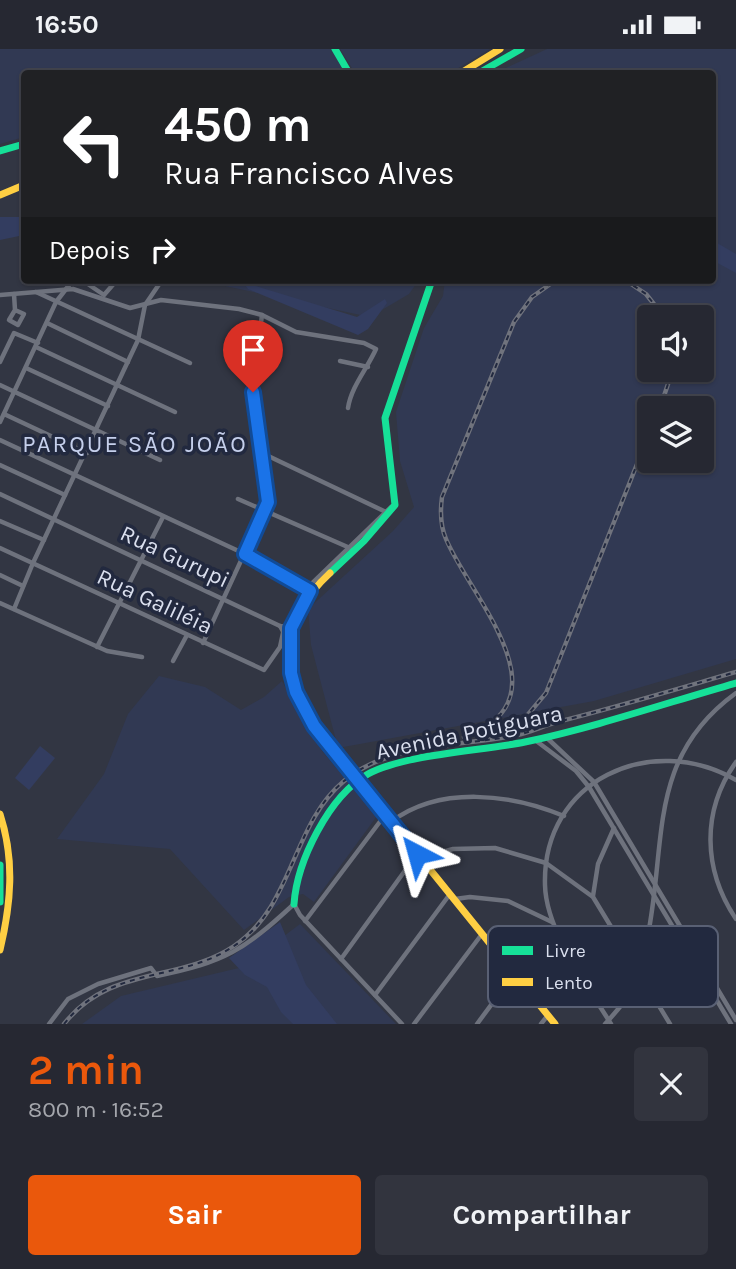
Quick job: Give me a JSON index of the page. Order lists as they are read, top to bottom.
{
  "streets": {
    "main road": ["Avenida Potiguara"],
    "street": ["Rua Gurupi", "Rua Galiléia"]
  },
  "districts": ["PARQUE SÃO JOÃO"],
  "legend": ["Livre", "Lento"],
  "page": {
    "status": "16:50",
    "turn": ["450 m", "Rua Francisco Alves"],
    "then": "Depois",
    "heading": ["2 min", "800 m · 16:52"],
    "buttons": ["Sair", "Compartilhar"]
  }
}
